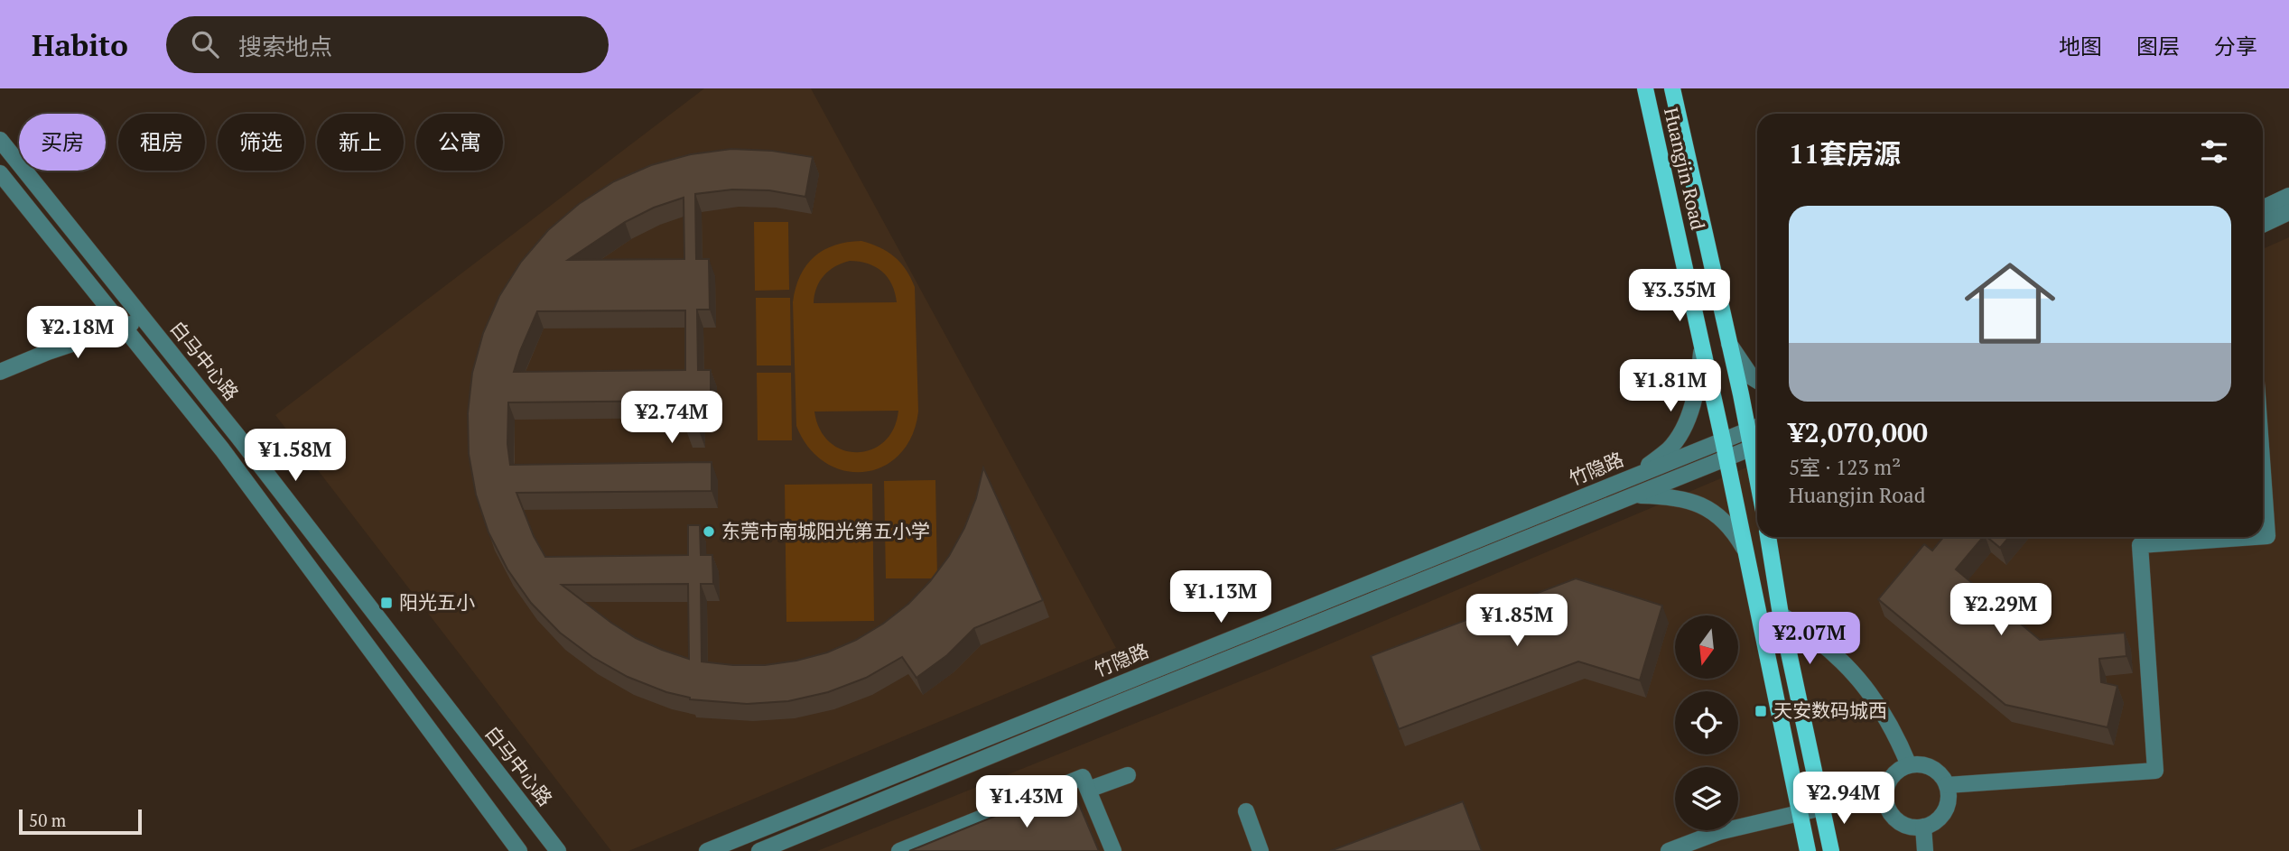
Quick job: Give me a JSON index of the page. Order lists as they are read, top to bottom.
{
  "streets": {
    "main road": ["Huangjin Road"],
    "street": ["白马中心路", "竹隐路"]
  },
  "crossings": [
    ["Huangjin Road", "竹隐路"]
  ],
  "places": {
    "other": ["东莞市南城阳光第五小学"],
    "transit": ["阳光五小", "天安数码城西"]
  },
  "scale_bar": "50 m",
  "north": "bottom",
  "page": {
    "header": "Habito",
    "search": "搜索地点",
    "nav": ["地图", "图层", "分享"],
    "chip": [
      "买房",
      "租房",
      "筛选",
      "新上",
      "公寓"
    ],
    "heading": "11套房源",
    "list": [
      {
        "name": "¥2,070,000",
        "note": "5室 · 123 m² · Huangjin Road"
      }
    ],
    "price": [
      "¥3.35M",
      "¥2.18M",
      "¥1.81M",
      "¥2.74M",
      "¥1.58M",
      "¥1.13M",
      "¥2.29M",
      "¥1.85M",
      "¥2.07M",
      "¥2.94M",
      "¥1.43M"
    ],
    "scale": "50 m"
  }
}
